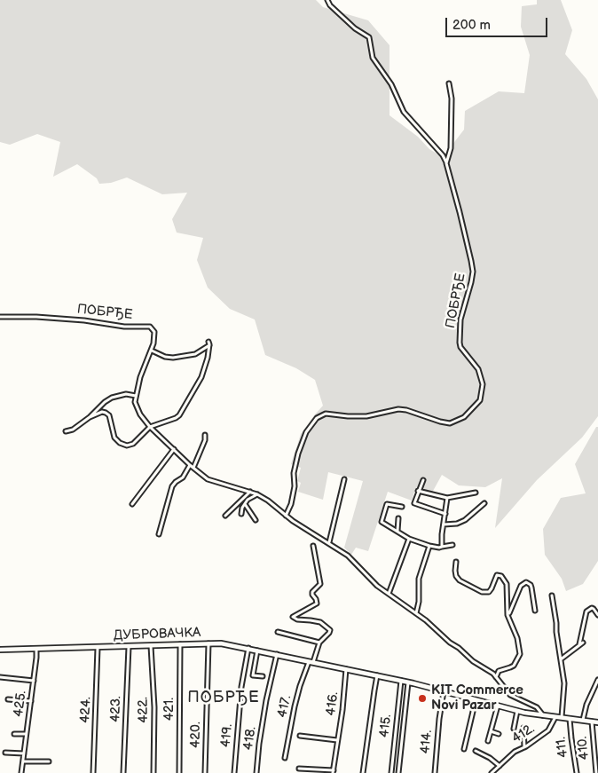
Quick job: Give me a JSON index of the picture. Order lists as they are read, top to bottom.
{
  "streets": {
    "main road": ["ДУБРОВАЧКА"],
    "street": [
      "ПОБРЂЕ",
      "425.",
      "416.",
      "417.",
      "423.",
      "421.",
      "424.",
      "422.",
      "415.",
      "412.",
      "420.",
      "419.",
      "418.",
      "414.",
      "411.",
      "410."
    ]
  },
  "crossings": [
    ["ПОБРЂЕ", "ДУБРОВАЧКА"],
    ["ДУБРОВАЧКА", "425."],
    ["ДУБРОВАЧКА", "416."],
    ["ДУБРОВАЧКА", "417."],
    ["ДУБРОВАЧКА", "423."],
    ["ДУБРОВАЧКА", "421."],
    ["ДУБРОВАЧКА", "424."],
    ["ДУБРОВАЧКА", "422."],
    ["ДУБРОВАЧКА", "415."],
    ["ДУБРОВАЧКА", "412."],
    ["ДУБРОВАЧКА", "420."],
    ["ДУБРОВАЧКА", "419."],
    ["ДУБРОВАЧКА", "418."],
    ["ДУБРОВАЧКА", "414."],
    ["ДУБРОВАЧКА", "411."],
    ["ДУБРОВАЧКА", "410."]
  ],
  "districts": ["ПОБРЂЕ"],
  "places": ["KIT Commerce Novi Pazar"],
  "scale_bar": "200 m"
}
